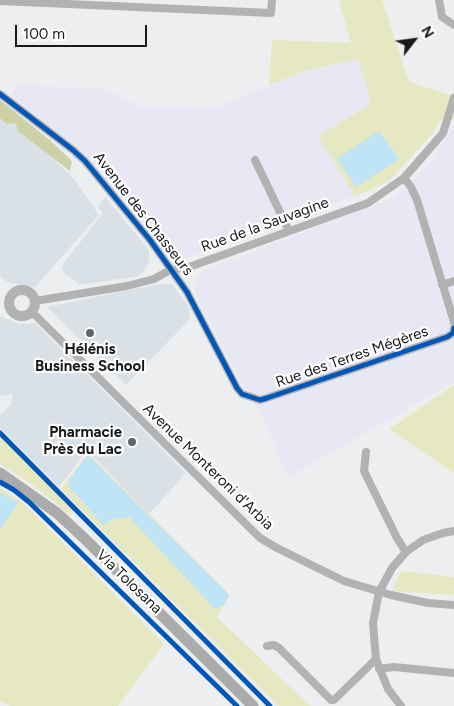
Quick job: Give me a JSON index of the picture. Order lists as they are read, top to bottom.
{
  "streets": {
    "street": [
      "Avenue des Chasseurs",
      "Rue de la Sauvagine",
      "Rue des Terres Mégères",
      "Avenue Monteroni d'Arbia"
    ],
    "cycle path": ["Via Tolosana"]
  },
  "crossings": [
    ["Avenue des Chasseurs", "Rue de la Sauvagine"],
    ["Avenue des Chasseurs", "Rue des Terres Mégères"],
    ["Rue de la Sauvagine", "Avenue Monteroni d'Arbia"]
  ],
  "places": ["Hélénis Business School", "Pharmacie Près du Lac"],
  "scale_bar": "100 m",
  "north": "top right"
}
